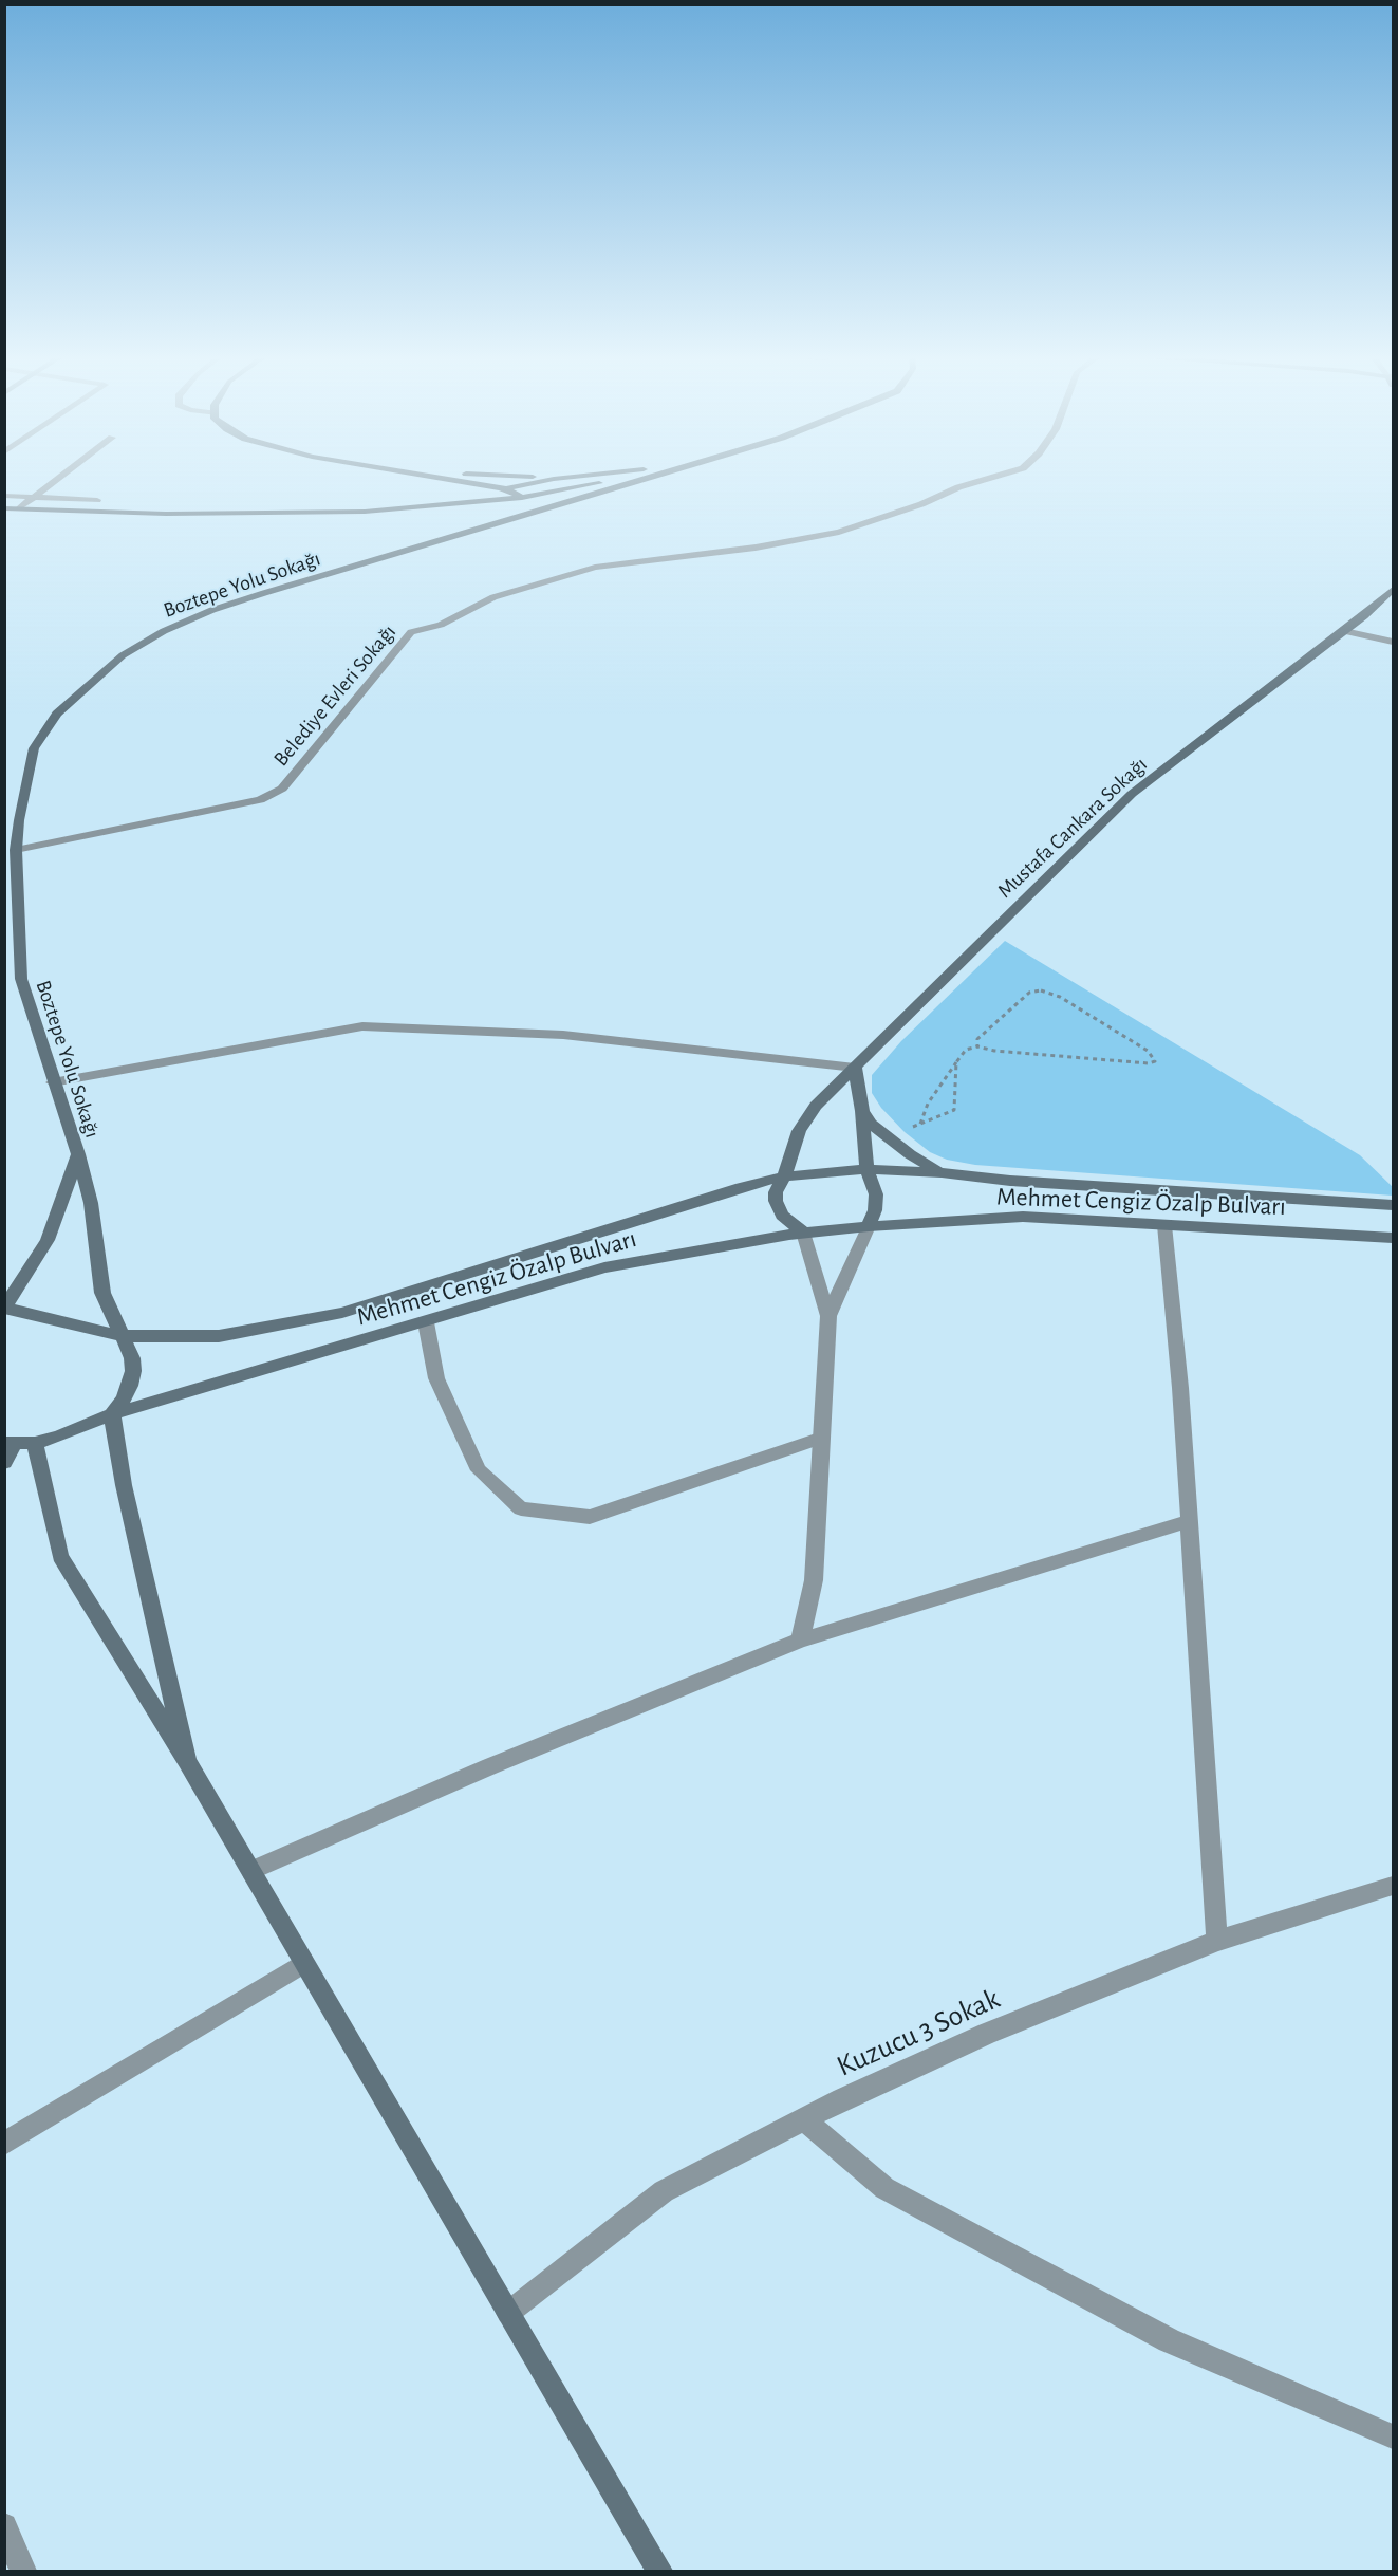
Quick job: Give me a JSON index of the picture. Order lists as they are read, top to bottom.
{
  "streets": {
    "street": [
      "Boztepe Yolu Sokağı",
      "Belediye Evleri Sokağı",
      "Mustafa Cankara Sokağı",
      "Mehmet Cengiz Özalp Bulvarı",
      "Kuzucu 3 Sokak"
    ]
  },
  "crossings": [
    ["Boztepe Yolu Sokağı", "Belediye Evleri Sokağı"],
    ["Boztepe Yolu Sokağı", "Mehmet Cengiz Özalp Bulvarı"],
    ["Mustafa Cankara Sokağı", "Mehmet Cengiz Özalp Bulvarı"]
  ]
}
